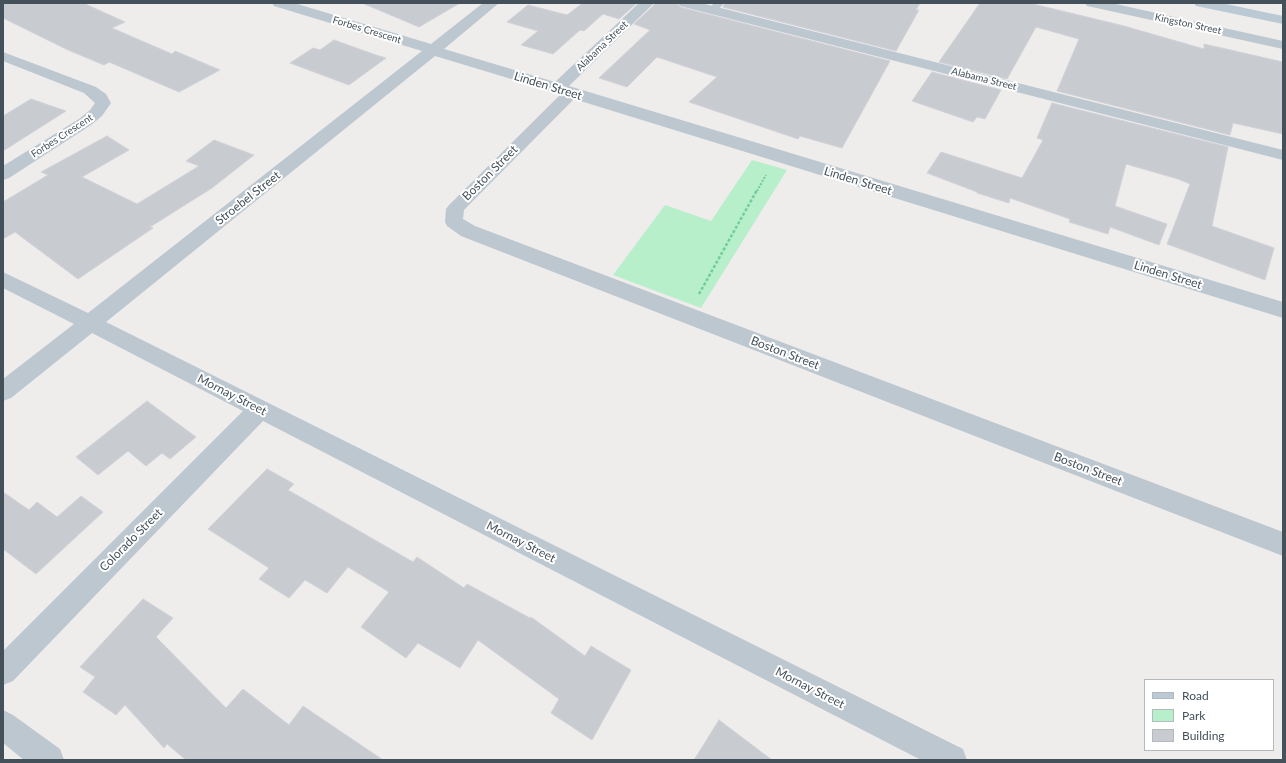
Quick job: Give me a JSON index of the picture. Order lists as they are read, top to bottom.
{
  "streets": {
    "street": [
      "Kingston Street",
      "Forbes Crescent",
      "Alabama Street",
      "Linden Street",
      "Boston Street",
      "Stroebel Street",
      "Mornay Street",
      "Colorado Street"
    ]
  },
  "crossings": [
    ["Forbes Crescent", "Linden Street"],
    ["Forbes Crescent", "Stroebel Street"],
    ["Alabama Street", "Linden Street"],
    ["Alabama Street", "Boston Street"],
    ["Linden Street", "Boston Street"],
    ["Linden Street", "Stroebel Street"],
    ["Stroebel Street", "Mornay Street"],
    ["Mornay Street", "Colorado Street"]
  ],
  "legend": ["Road", "Park", "Building"]
}
